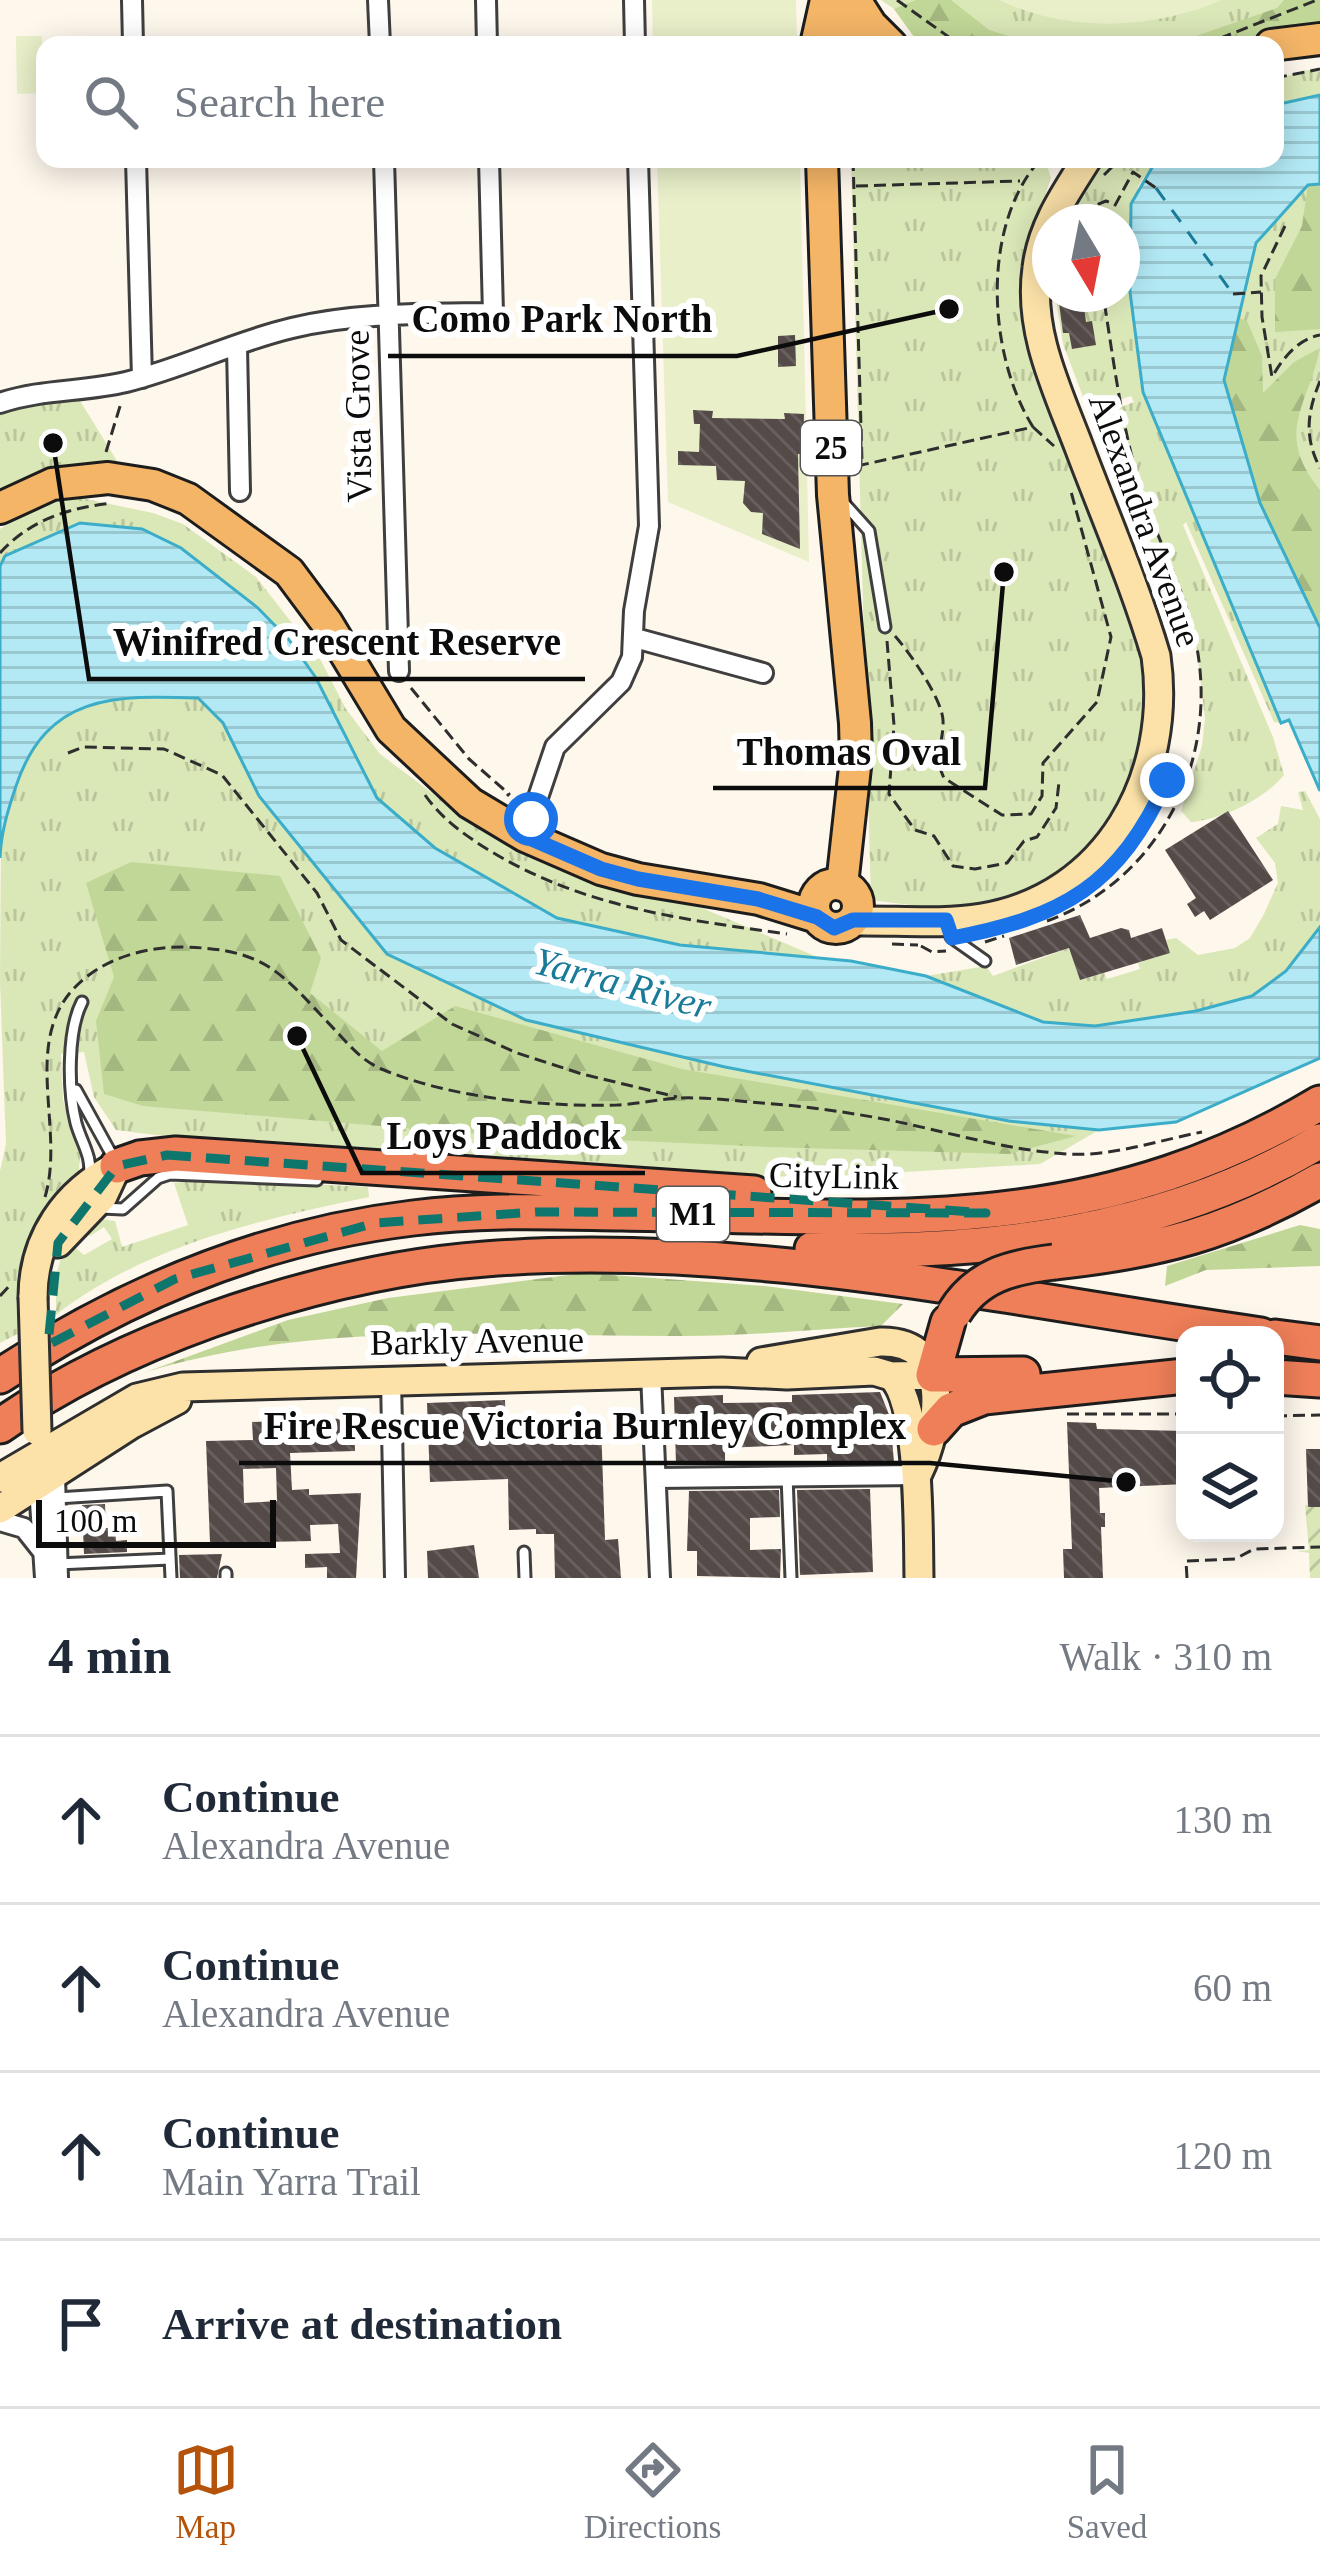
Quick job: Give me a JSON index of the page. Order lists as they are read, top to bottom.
{
  "streets": {
    "highway": ["CityLink", "M1"],
    "main road": ["25", "Alexandra Avenue", "Barkly Avenue"],
    "street": ["Vista Grove"]
  },
  "crossings": [
    ["25", "Alexandra Avenue"]
  ],
  "water": ["Yarra River"],
  "places": [
    "Como Park North",
    "Winifred Crescent Reserve",
    "Thomas Oval",
    "Loys Paddock",
    "Fire Rescue Victoria Burnley Complex"
  ],
  "scale_bar": "100 m",
  "north": "bottom",
  "page": {
    "search": "Search here",
    "scale": "100 m",
    "heading": ["4 min", "Walk · 310 m"],
    "list": [
      ["Continue", "Alexandra Avenue", "130 m"],
      ["Continue", "Alexandra Avenue", "60 m"],
      ["Continue", "Main Yarra Trail", "120 m"],
      "Arrive at destination"
    ],
    "nav": ["Map", "Directions", "Saved"]
  }
}
